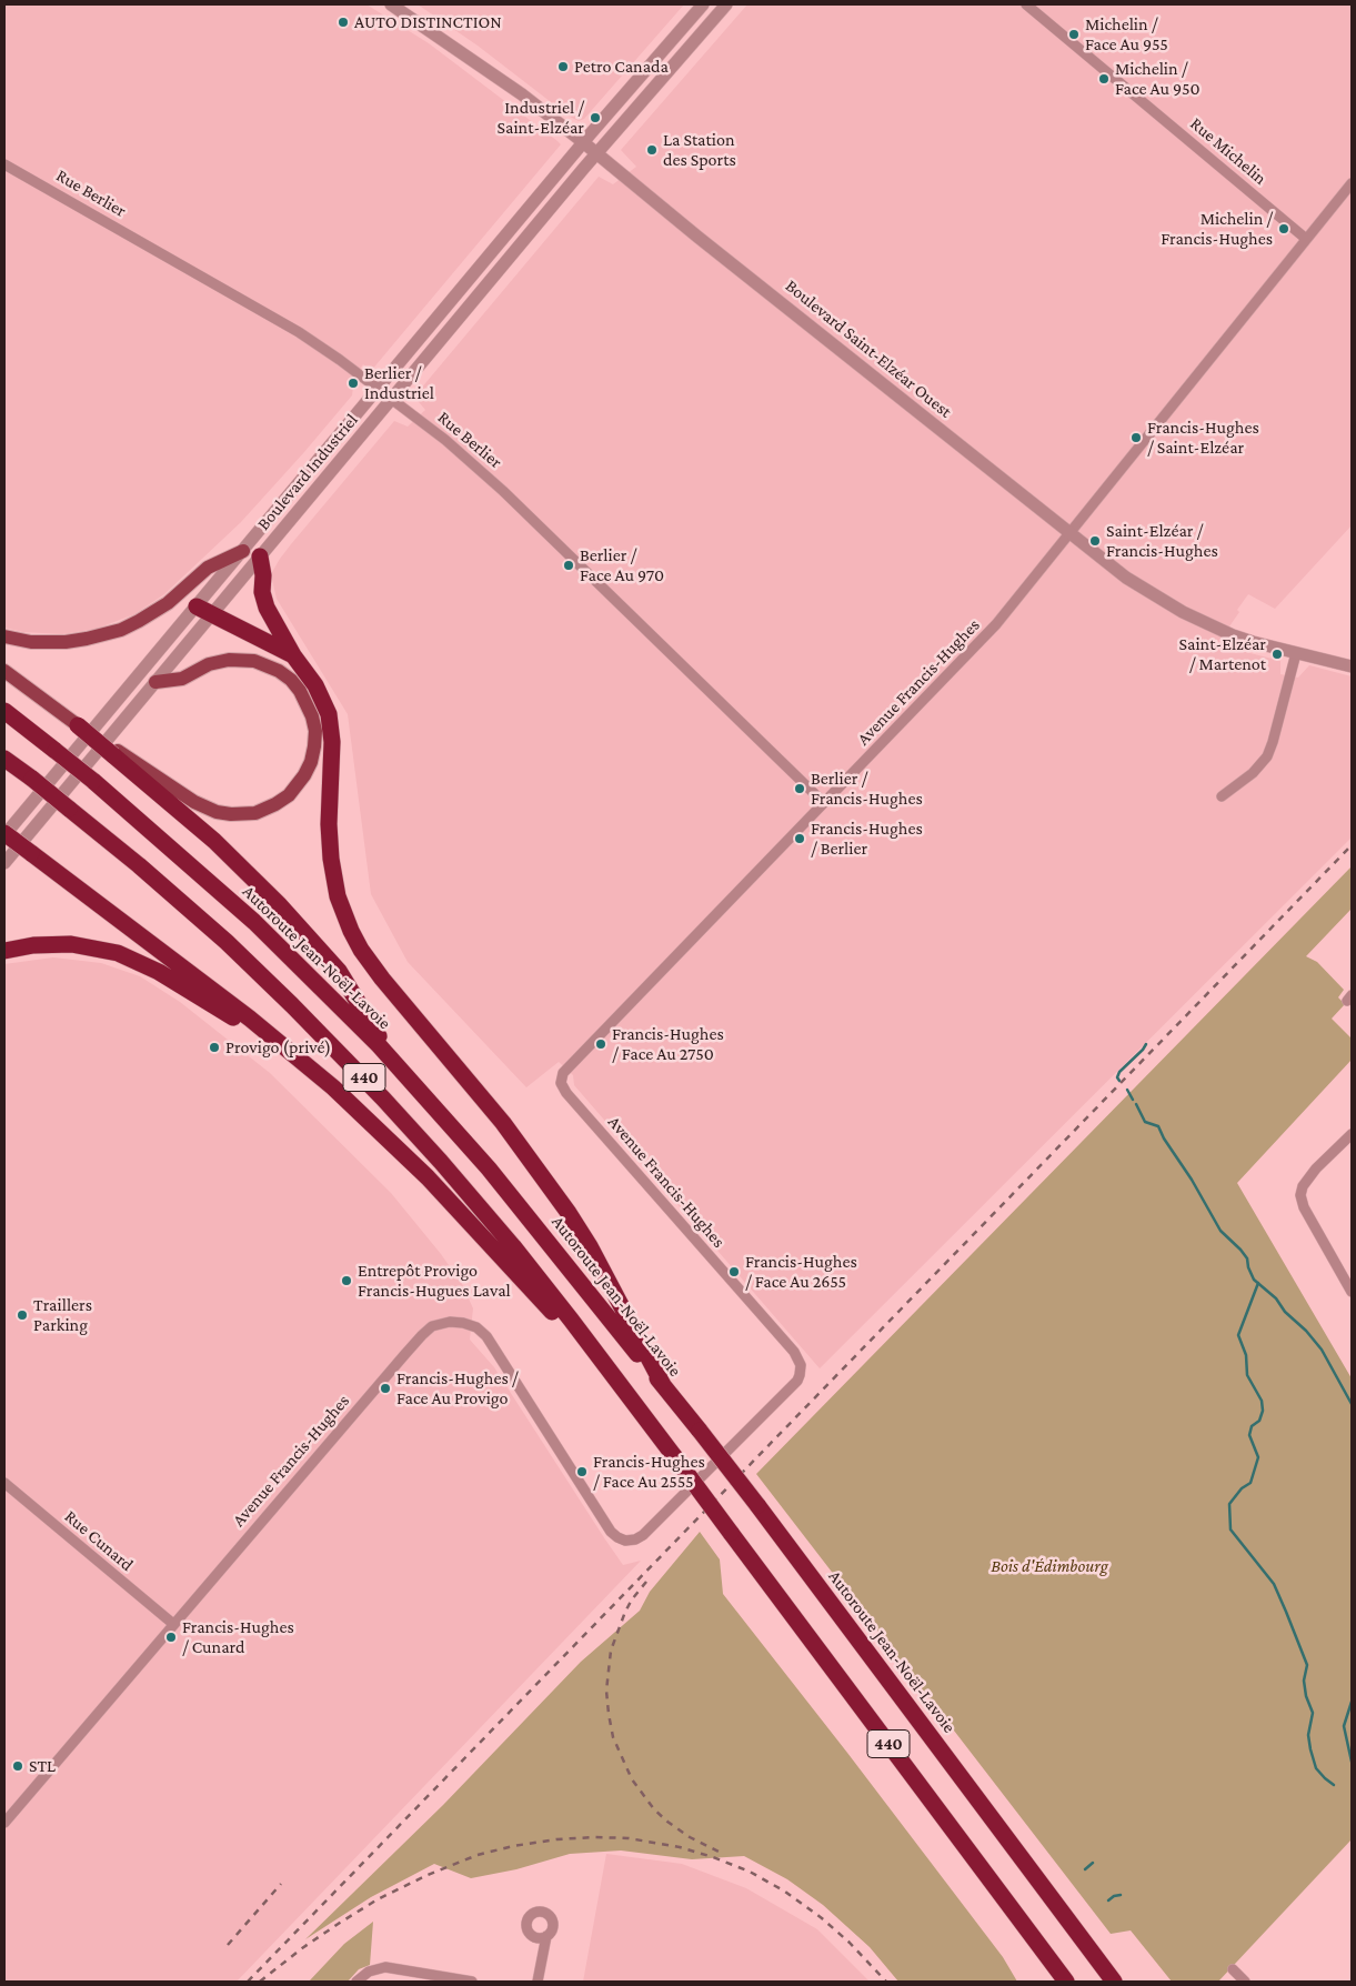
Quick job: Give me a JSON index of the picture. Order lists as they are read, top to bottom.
{
  "streets": {
    "highway": ["Autoroute Jean-Noël-Lavoie", "440"],
    "street": [
      "Rue Michelin",
      "Rue Berlier",
      "Boulevard Saint-Elzéar Ouest",
      "Boulevard Industriel",
      "Avenue Francis-Hughes",
      "Rue Cunard"
    ]
  },
  "crossings": [
    ["Rue Michelin", "Avenue Francis-Hughes"],
    ["Rue Berlier", "Boulevard Industriel"],
    ["Rue Berlier", "Avenue Francis-Hughes"],
    ["Boulevard Saint-Elzéar Ouest", "Boulevard Industriel"],
    ["Boulevard Saint-Elzéar Ouest", "Avenue Francis-Hughes"],
    ["Avenue Francis-Hughes", "Rue Cunard"]
  ],
  "parks": ["Bois d'Édimbourg"],
  "places": [
    "AUTO DISTINCTION",
    "Michelin / Face Au 955",
    "Petro Canada",
    "Michelin / Face Au 950",
    "Industriel / Saint-Elzéar",
    "La Station des Sports",
    "Michelin / Francis-Hughes",
    "Berlier / Industriel",
    "Francis-Hughes / Saint-Elzéar",
    "Saint-Elzéar / Francis-Hughes",
    "Berlier / Face Au 970",
    "Saint-Elzéar / Martenot",
    "Berlier / Francis-Hughes",
    "Francis-Hughes / Berlier",
    "Francis-Hughes / Face Au 2750",
    "Provigo (privé)",
    "Francis-Hughes / Face Au 2655",
    "Entrepôt Provigo Francis-Hugues Laval",
    "Traillers Parking",
    "Francis-Hughes / Face Au Provigo",
    "Francis-Hughes / Face Au 2555",
    "Francis-Hughes / Cunard",
    "STL"
  ]
}
